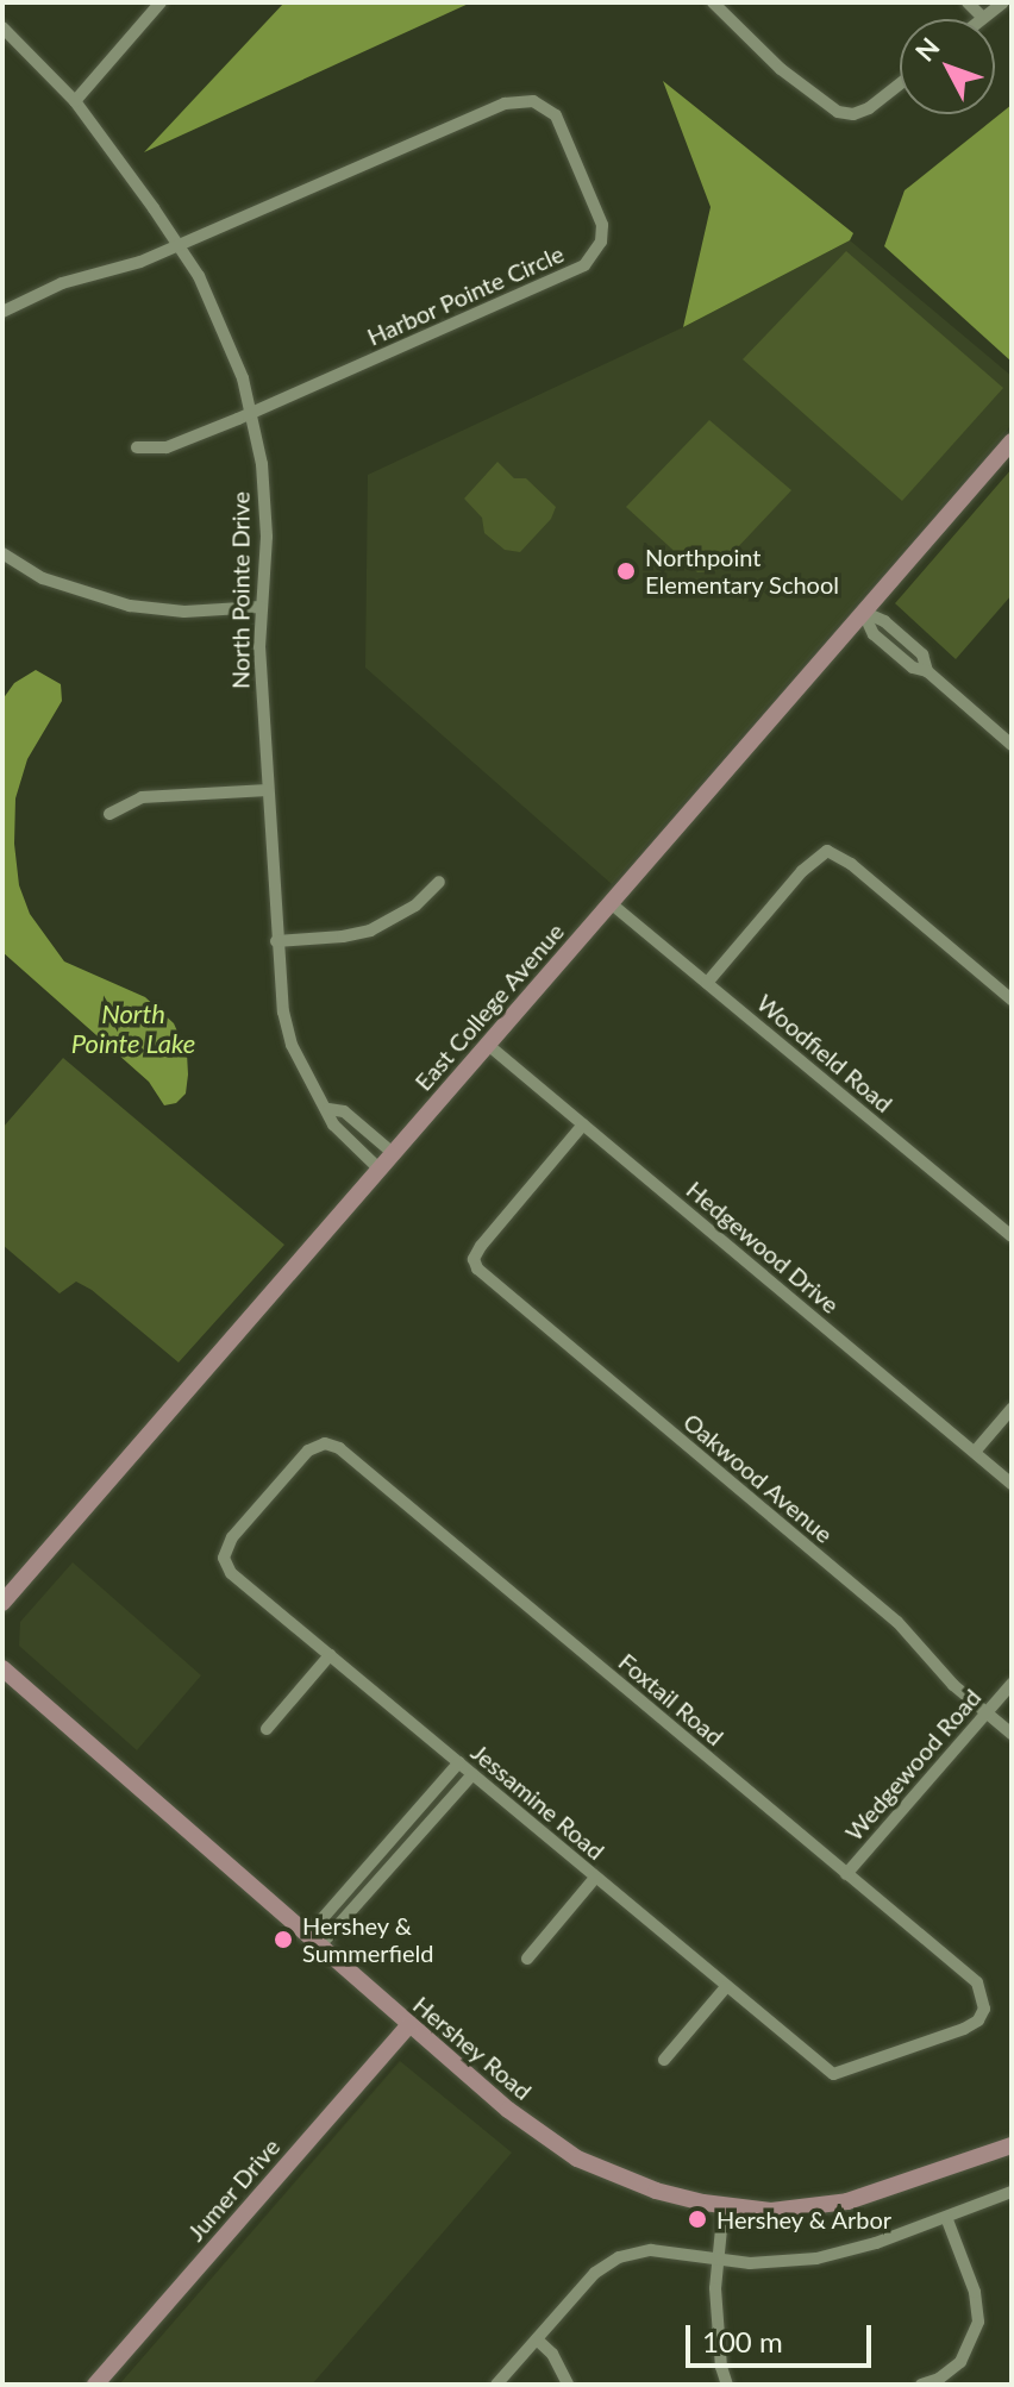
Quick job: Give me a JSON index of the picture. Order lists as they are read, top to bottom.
{
  "streets": {
    "main road": ["East College Avenue", "Hershey Road", "Jumer Drive"],
    "street": [
      "Harbor Pointe Circle",
      "North Pointe Drive",
      "Woodfield Road",
      "Hedgewood Drive",
      "Oakwood Avenue",
      "Foxtail Road",
      "Wedgewood Road",
      "Jessamine Road"
    ]
  },
  "crossings": [
    ["Harbor Pointe Circle", "North Pointe Drive"],
    ["North Pointe Drive", "East College Avenue"],
    ["East College Avenue", "Woodfield Road"],
    ["East College Avenue", "Hedgewood Drive"],
    ["Hedgewood Drive", "Oakwood Avenue"],
    ["Oakwood Avenue", "Wedgewood Road"],
    ["Foxtail Road", "Wedgewood Road"],
    ["Foxtail Road", "Jessamine Road"],
    ["Hershey Road", "Jumer Drive"]
  ],
  "water": ["North Pointe Lake"],
  "places": ["Northpoint Elementary School", "Hershey & Summerfield", "Hershey & Arbor"],
  "scale_bar": "100 m",
  "north": "top left"
}
